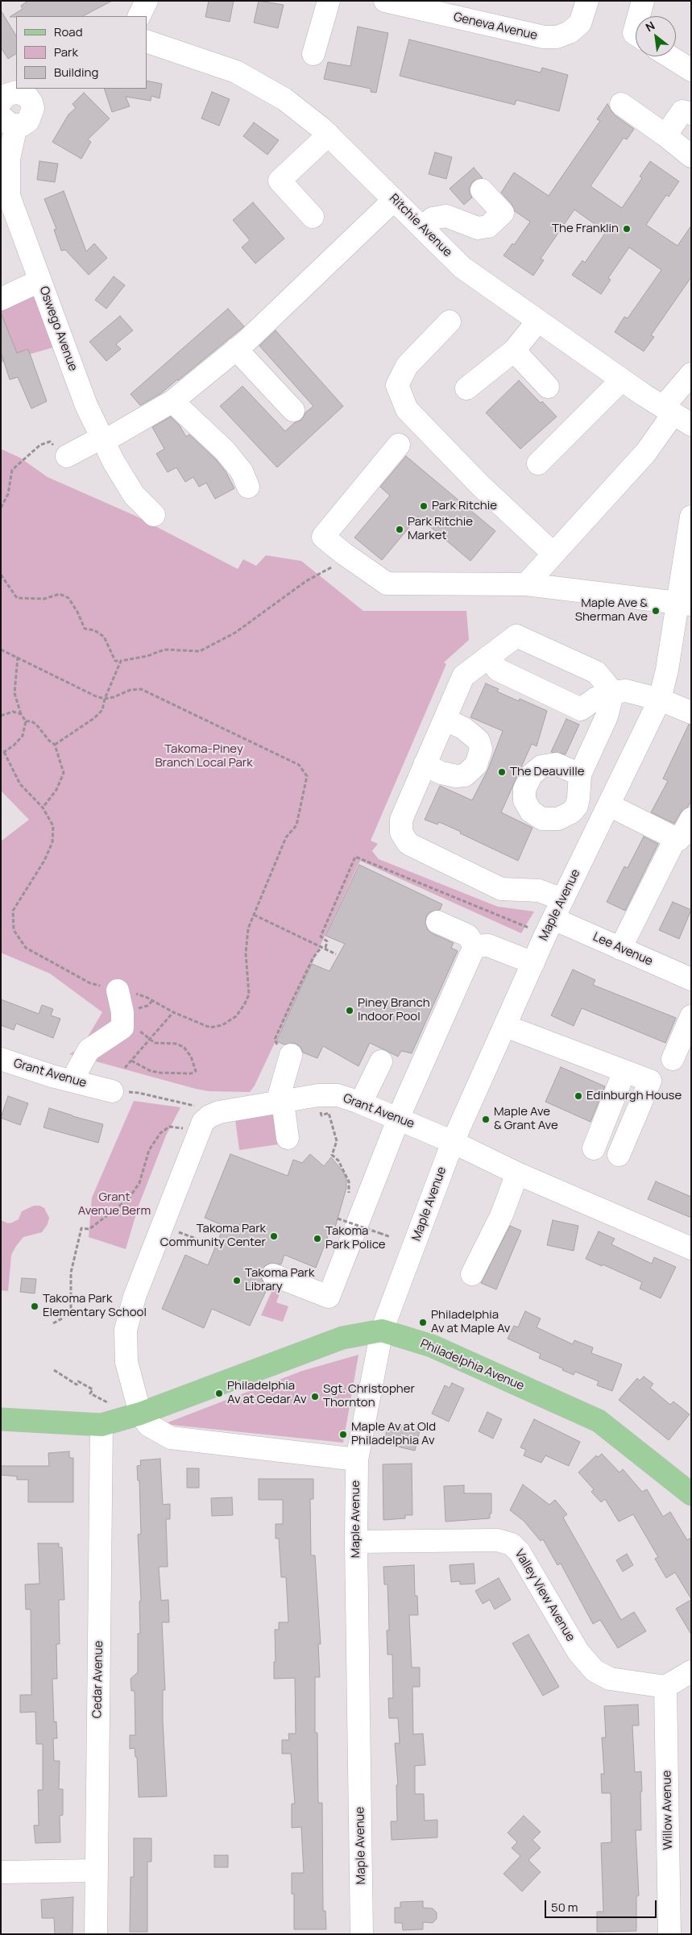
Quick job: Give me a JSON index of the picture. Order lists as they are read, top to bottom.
{
  "streets": {
    "main road": ["Philadelphia Avenue"],
    "street": [
      "Geneva Avenue",
      "Ritchie Avenue",
      "Oswego Avenue",
      "Maple Avenue",
      "Lee Avenue",
      "Grant Avenue",
      "Valley View Avenue",
      "Cedar Avenue",
      "Willow Avenue"
    ]
  },
  "crossings": [
    ["Maple Avenue", "Lee Avenue"],
    ["Maple Avenue", "Grant Avenue"],
    ["Maple Avenue", "Philadelphia Avenue"],
    ["Maple Avenue", "Valley View Avenue"],
    ["Philadelphia Avenue", "Cedar Avenue"],
    ["Valley View Avenue", "Willow Avenue"]
  ],
  "parks": ["Takoma-Piney Branch Local Park", "Grant Avenue Berm"],
  "places": [
    "The Franklin",
    "Park Ritchie",
    "Park Ritchie Market",
    "Maple Ave & Sherman Ave",
    "The Deauville",
    "Piney Branch Indoor Pool",
    "Edinburgh House",
    "Maple Ave & Grant Ave",
    "Takoma Park Community Center",
    "Takoma Park Police",
    "Takoma Park Library",
    "Takoma Park Elementary School",
    "Philadelphia Av at Maple Av",
    "Philadelphia Av at Cedar Av",
    "Sgt. Christopher Thornton",
    "Maple Av at Old Philadelphia Av"
  ],
  "legend": ["Road", "Park", "Building"],
  "scale_bar": "50 m",
  "north": "top left"
}
